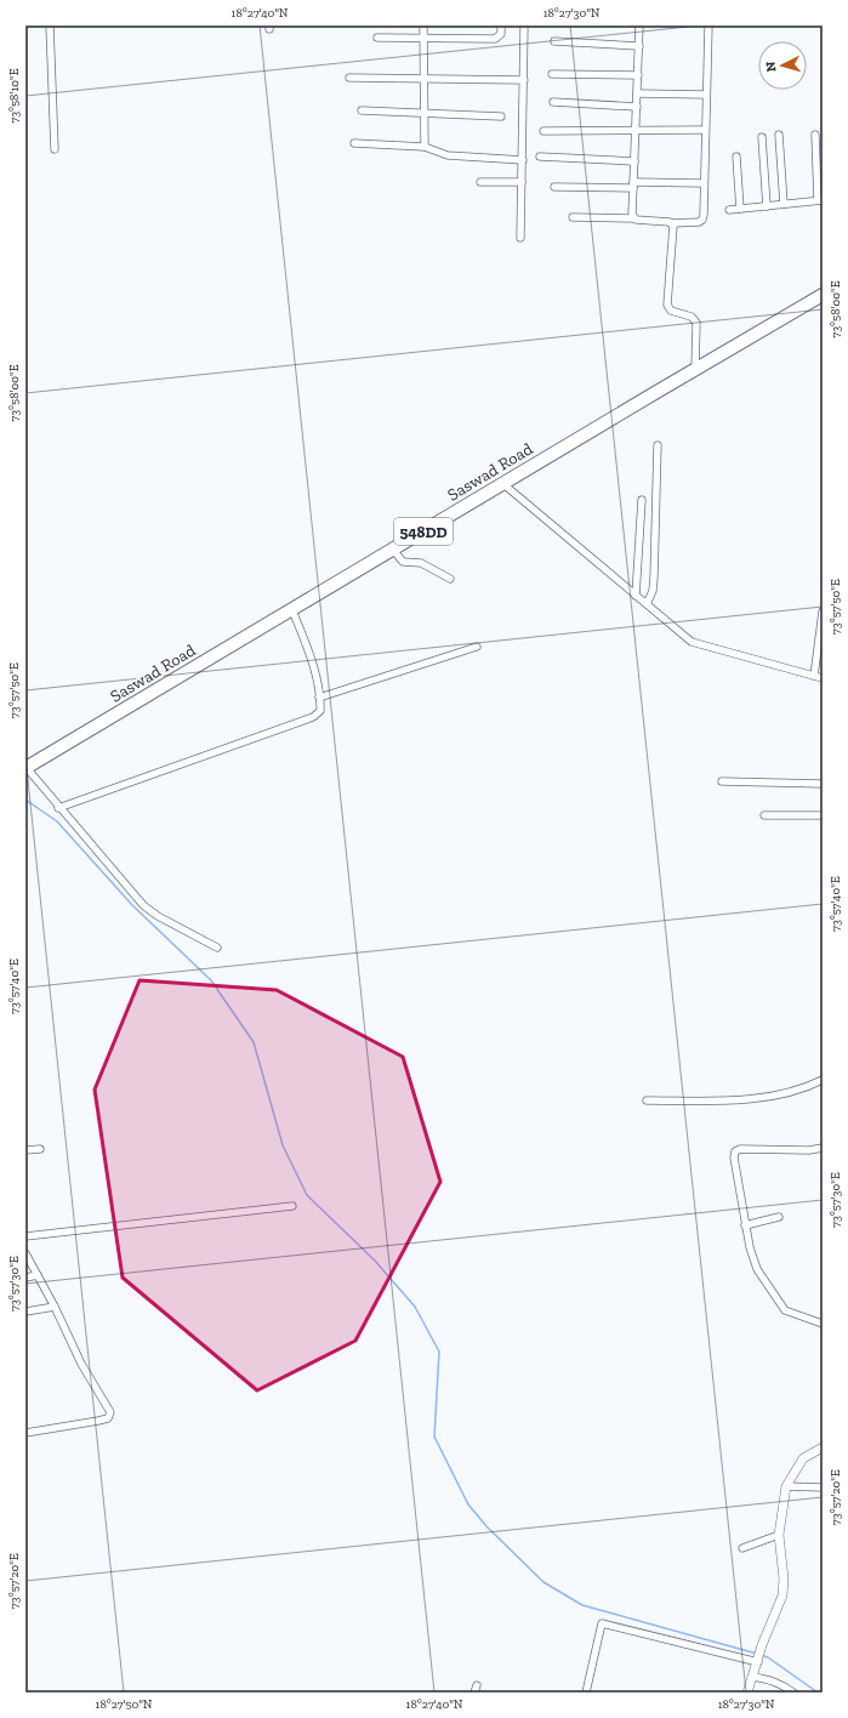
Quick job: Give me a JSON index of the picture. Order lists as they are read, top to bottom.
{
  "streets": {
    "highway": ["Saswad Road", "548DD"]
  },
  "north": "left",
  "coordinates": [
    "18°27'40\"N",
    "18°27'30\"N",
    "73°58'10\"E",
    "73°58'00\"E",
    "73°57'50\"E",
    "73°57'40\"E",
    "73°57'30\"E",
    "73°57'20\"E",
    "18°27'50\"N"
  ]
}
